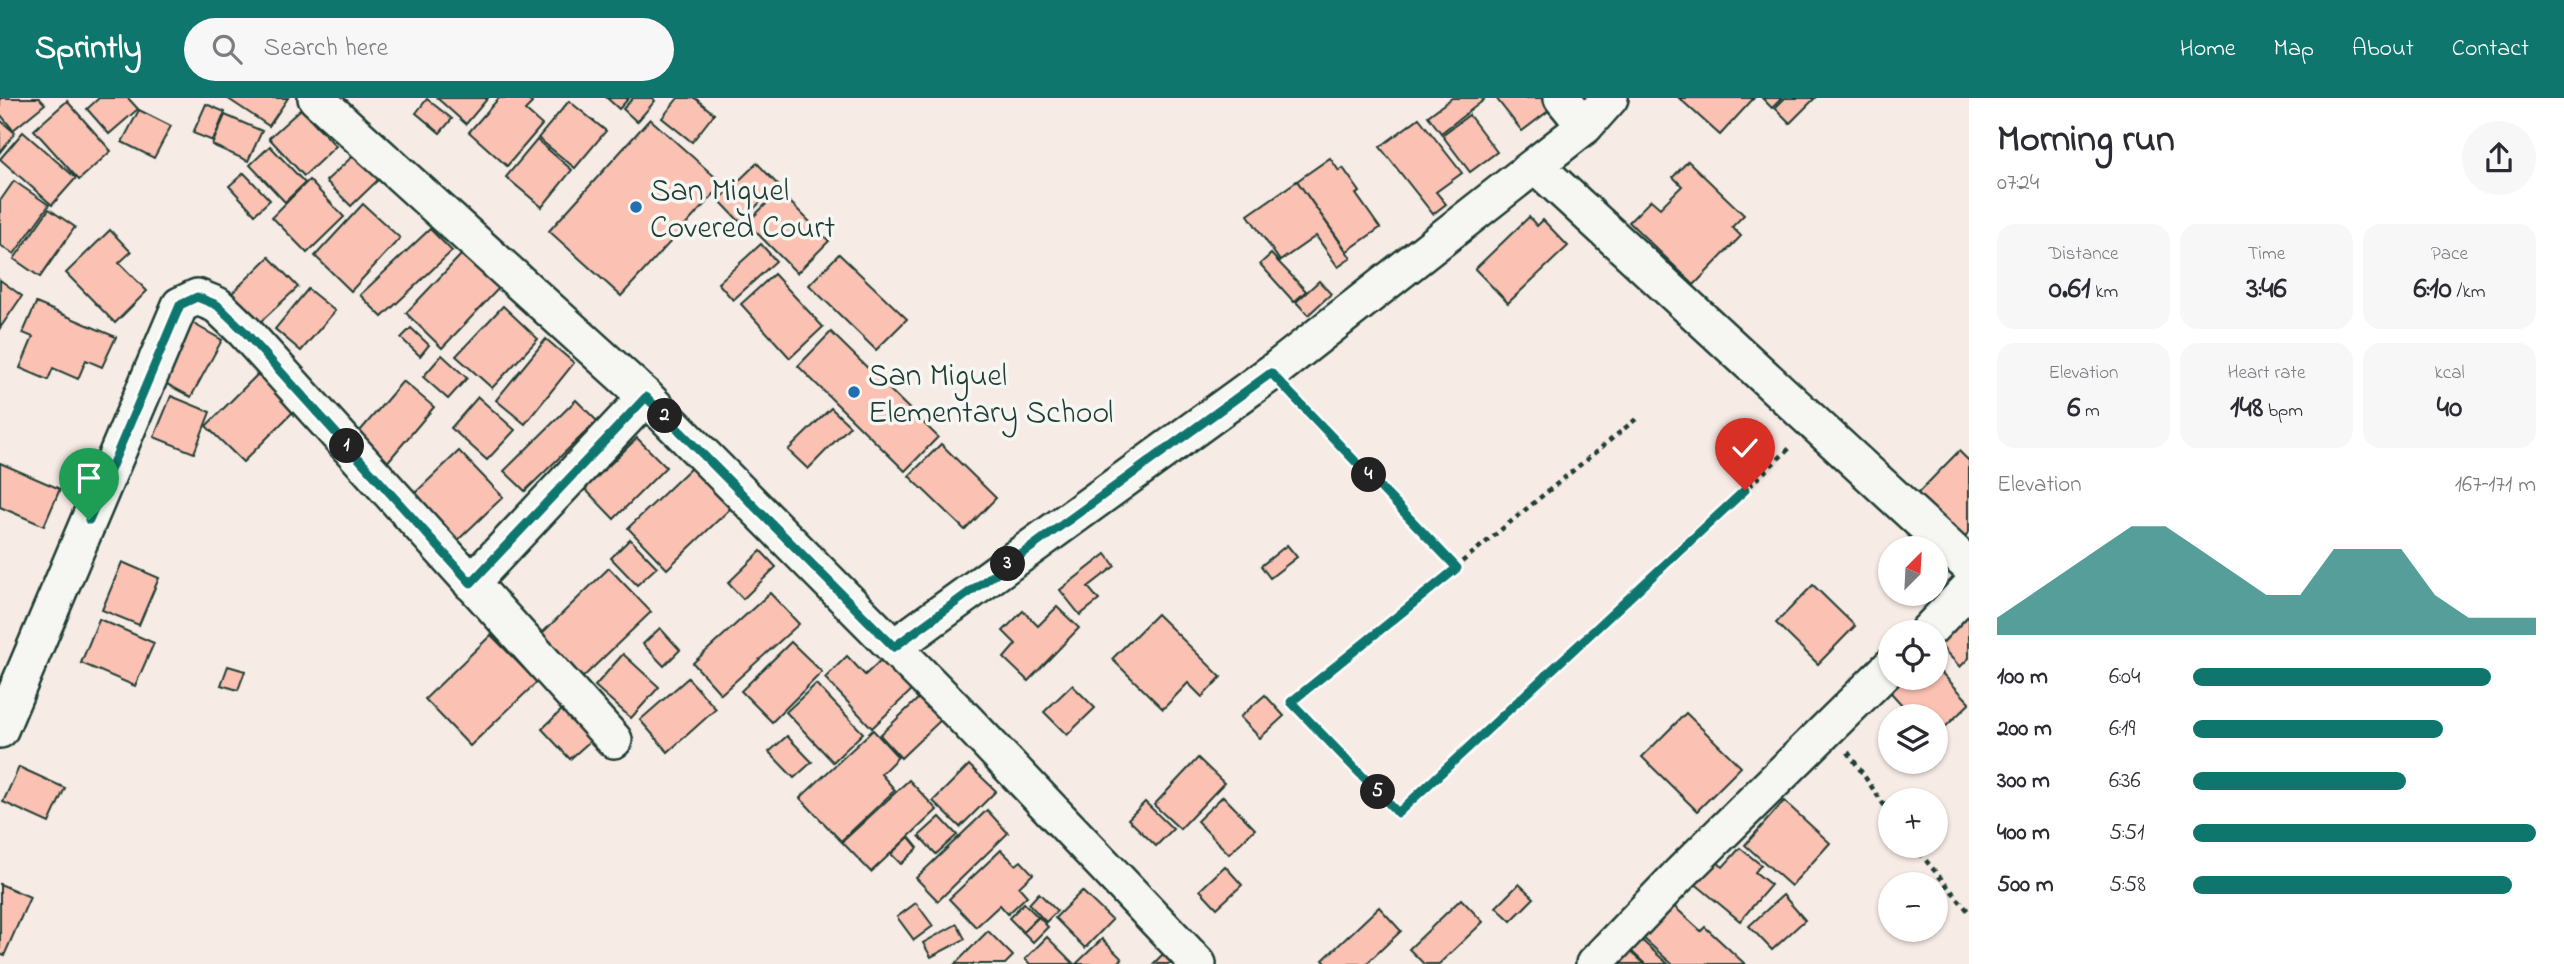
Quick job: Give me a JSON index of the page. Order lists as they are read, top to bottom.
{
  "places": ["San Miguel Covered Court", "San Miguel Elementary School"],
  "north": "top right",
  "page": {
    "header": "Sprintly",
    "search": "Search here",
    "nav": [
      "Home",
      "Map",
      "About",
      "Contact"
    ],
    "heading": ["Morning run", "07:24"],
    "stats": [
      ["Distance", "0.61 km"],
      ["Time", "3:46"],
      ["Pace", "6:10 /km"],
      ["Elevation", "6 m"],
      ["Heart rate", "148 bpm"],
      ["kcal", "40"]
    ],
    "pins": [
      "2",
      "1",
      "4",
      "3",
      "5"
    ],
    "chart": ["Elevation", "167–171 m"],
    "map_buttons": ["+", "−"],
    "list": [
      {
        "name": "100 m",
        "note": "6:04"
      },
      {
        "name": "200 m",
        "note": "6:19"
      },
      {
        "name": "300 m",
        "note": "6:36"
      },
      {
        "name": "400 m",
        "note": "5:51"
      },
      {
        "name": "500 m",
        "note": "5:58"
      }
    ]
  }
}
